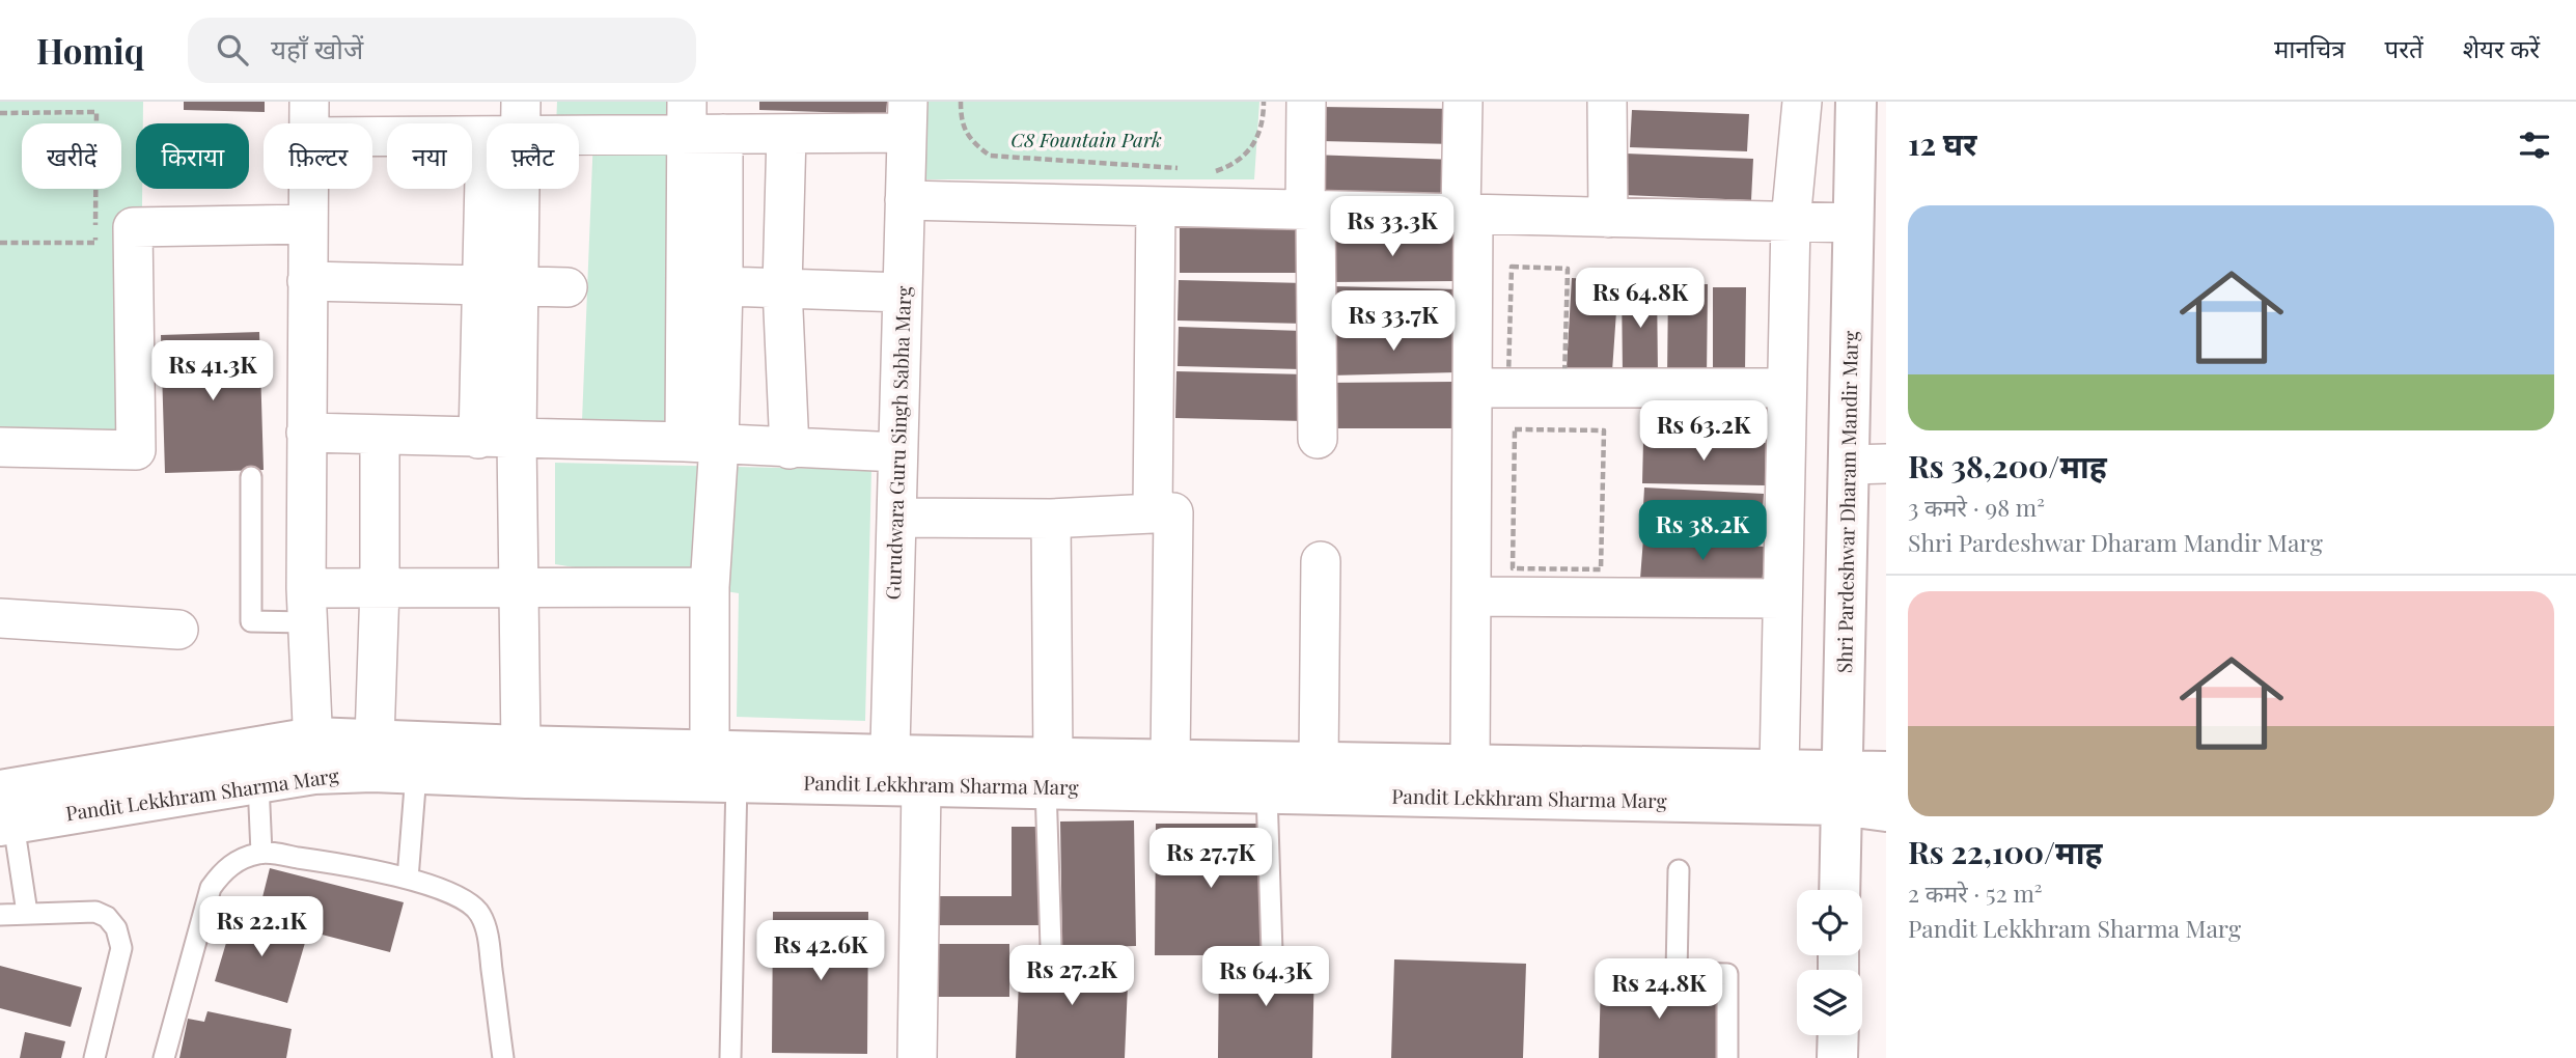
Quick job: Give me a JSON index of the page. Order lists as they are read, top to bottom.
{
  "streets": {
    "main road": ["Shri Pardeshwar Dharam Mandir Marg", "Pandit Lekkhram Sharma Marg"],
    "street": ["Gurudwara Guru Singh Sabha Marg"]
  },
  "crossings": [
    ["Gurudwara Guru Singh Sabha Marg", "Pandit Lekkhram Sharma Marg"],
    ["Shri Pardeshwar Dharam Mandir Marg", "Pandit Lekkhram Sharma Marg"]
  ],
  "parks": ["C8 Fountain Park"],
  "page": {
    "header": "Homiq",
    "search": "यहाँ खोजें",
    "nav": ["मानचित्र", "परतें", "शेयर करें"],
    "heading": "12 घर",
    "chip": [
      "खरीदें",
      "किराया",
      "फ़िल्टर",
      "नया",
      "फ़्लैट"
    ],
    "list": [
      {
        "name": "Rs 38,200/माह",
        "note": "3 कमरे · 98 m² · Shri Pardeshwar Dharam Mandir Marg"
      },
      {
        "name": "Rs 22,100/माह",
        "note": "2 कमरे · 52 m² · Pandit Lekkhram Sharma Marg"
      }
    ],
    "price": [
      "Rs 33.3K",
      "Rs 64.8K",
      "Rs 33.7K",
      "Rs 41.3K",
      "Rs 63.2K",
      "Rs 38.2K",
      "Rs 27.7K",
      "Rs 22.1K",
      "Rs 42.6K",
      "Rs 27.2K",
      "Rs 64.3K",
      "Rs 24.8K"
    ]
  }
}
